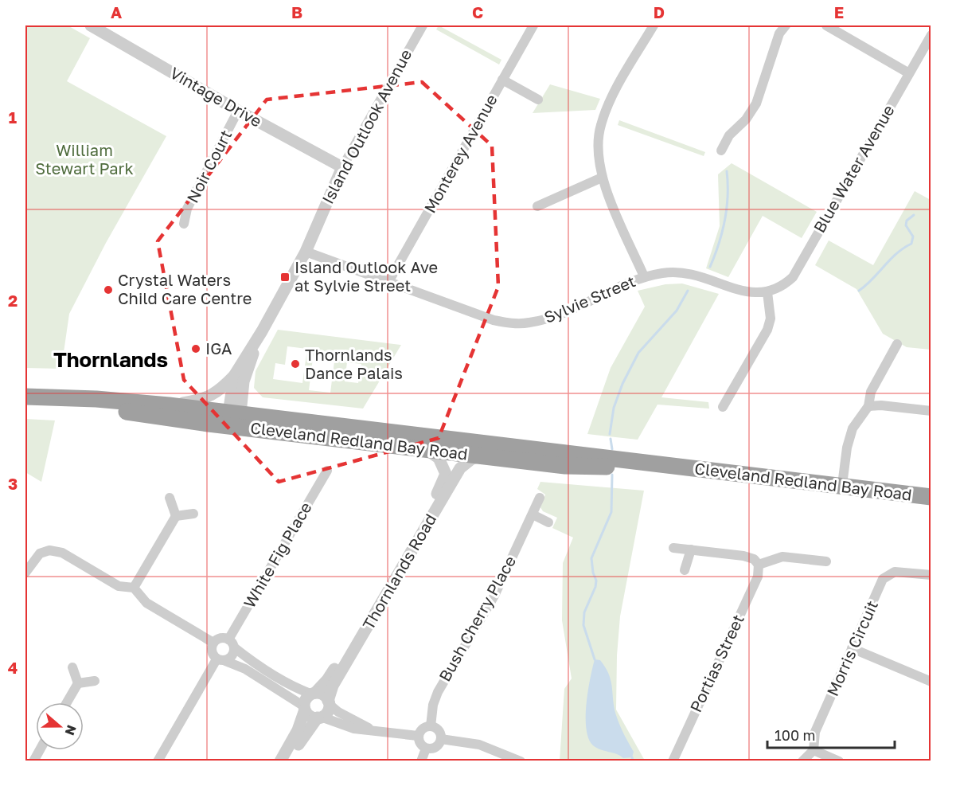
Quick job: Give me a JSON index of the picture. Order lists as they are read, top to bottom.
{
  "streets": {
    "highway": ["Cleveland Redland Bay Road"],
    "street": [
      "Vintage Drive",
      "Island Outlook Avenue",
      "Monterey Avenue",
      "Noir Court",
      "Blue Water Avenue",
      "Sylvie Street",
      "White Fig Place",
      "Thornlands Road",
      "Bush Cherry Place",
      "Morris Circuit",
      "Portias Street"
    ]
  },
  "crossings": [
    ["Vintage Drive", "Island Outlook Avenue"],
    ["Vintage Drive", "Noir Court"],
    ["Island Outlook Avenue", "Sylvie Street"],
    ["Island Outlook Avenue", "Cleveland Redland Bay Road"],
    ["Monterey Avenue", "Sylvie Street"],
    ["Blue Water Avenue", "Sylvie Street"],
    ["Cleveland Redland Bay Road", "Thornlands Road"]
  ],
  "districts": ["Thornlands"],
  "parks": ["William Stewart Park"],
  "places": {
    "transit": ["Island Outlook Ave at Sylvie Street"],
    "other": ["Crystal Waters Child Care Centre", "IGA", "Thornlands Dance Palais"]
  },
  "scale_bar": "100 m",
  "north": "right",
  "grid": {
    "columns": [
      "A",
      "B",
      "C",
      "D",
      "E"
    ],
    "rows": [
      "1",
      "2",
      "3",
      "4"
    ]
  }
}
